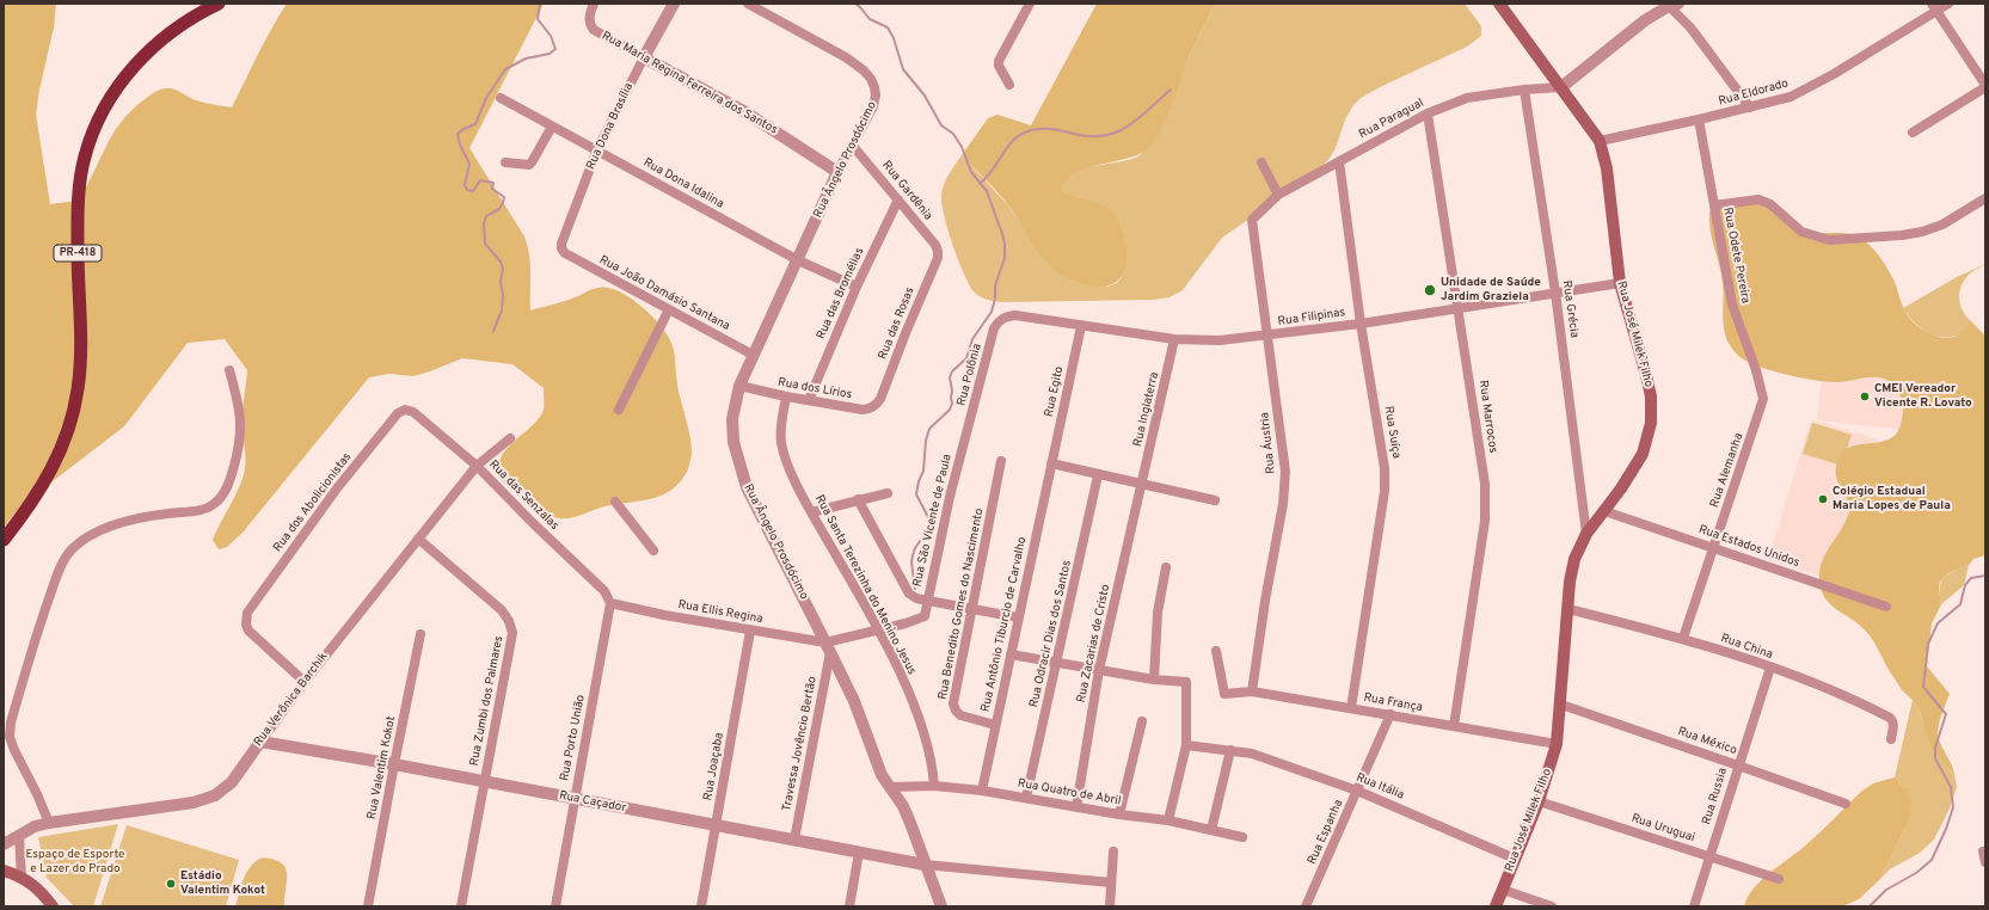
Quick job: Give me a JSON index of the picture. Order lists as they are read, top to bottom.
{
  "streets": {
    "highway": ["PR-418"],
    "main road": ["Rua José Milek Filho"],
    "street": [
      "Rua Maria Regina Ferreira dos Santos",
      "Rua Eldorado",
      "Rua Paragual",
      "Rua Dona Brasília",
      "Rua Ângelo Prosdócimo",
      "Rua Dona Idalina",
      "Rua Gardênia",
      "Rua Odete Pereira",
      "Rua João Damásio Santana",
      "Rua das Bromélias",
      "Rua Grécia",
      "Rua Filipinas",
      "Rua das Rosas",
      "Rua Polônia",
      "Rua dos Lírios",
      "Rua Egito",
      "Rua Inglaterra",
      "Rua Marrocos",
      "Rua Suíça",
      "Rua Áustria",
      "Rua Alemanha",
      "Rua das Senzalas",
      "Rua dos Abolicionistas",
      "Rua São Vicente de Paula",
      "Rua Estados Unidos",
      "Rua Santa Terezinha do Menino Jesus",
      "Rua Benedito Gomes do Nascimento",
      "Rua Ellis Regina",
      "Rua Antônio Tiburcio de Carvalho",
      "Rua Odracir Dias dos Santos",
      "Rua Zacarias de Cristo",
      "Rua China",
      "Rua Verônica Barchik",
      "Rua Zumbi dos Palmares",
      "Rua França",
      "Rua Porto União",
      "Rua México",
      "Travessa Jovêncio Bertão",
      "Rua Joaçaba",
      "Rua Valentim Kokot",
      "Rua Itália",
      "Rua Quatro de Abril",
      "Rua Russia",
      "Rua Caçador",
      "Rua Uruguai",
      "Rua Espanha"
    ]
  },
  "crossings": [
    ["Rua Maria Regina Ferreira dos Santos", "Rua Dona Brasília"],
    ["Rua Maria Regina Ferreira dos Santos", "Rua Ângelo Prosdócimo"],
    ["Rua Eldorado", "Rua Odete Pereira"],
    ["Rua Eldorado", "Rua José Milek Filho"],
    ["Rua Paragual", "Rua Grécia"],
    ["Rua Paragual", "Rua José Milek Filho"],
    ["Rua Paragual", "Rua Marrocos"],
    ["Rua Paragual", "Rua Suíça"],
    ["Rua Paragual", "Rua Áustria"],
    ["Rua Dona Brasília", "Rua Dona Idalina"],
    ["Rua Dona Brasília", "Rua João Damásio Santana"],
    ["Rua Ângelo Prosdócimo", "Rua Dona Idalina"],
    ["Rua Ângelo Prosdócimo", "Rua Gardênia"],
    ["Rua Ângelo Prosdócimo", "Rua João Damásio Santana"],
    ["Rua Ângelo Prosdócimo", "Rua dos Lírios"],
    ["Rua Ângelo Prosdócimo", "Rua Ellis Regina"],
    ["Rua Ângelo Prosdócimo", "Travessa Jovêncio Bertão"],
    ["Rua Ângelo Prosdócimo", "Rua Quatro de Abril"],
    ["Rua Ângelo Prosdócimo", "Rua Caçador"],
    ["Rua Dona Idalina", "Rua das Bromélias"],
    ["Rua Gardênia", "Rua das Bromélias"],
    ["Rua Gardênia", "Rua das Rosas"],
    ["Rua Odete Pereira", "Rua Alemanha"],
    ["Rua das Bromélias", "Rua dos Lírios"],
    ["Rua Grécia", "Rua Filipinas"],
    ["Rua Grécia", "Rua José Milek Filho"],
    ["Rua Filipinas", "Rua José Milek Filho"],
    ["Rua Filipinas", "Rua Polônia"],
    ["Rua Filipinas", "Rua Egito"],
    ["Rua Filipinas", "Rua Inglaterra"],
    ["Rua Filipinas", "Rua Marrocos"],
    ["Rua Filipinas", "Rua Suíça"],
    ["Rua Filipinas", "Rua Áustria"],
    ["Rua das Rosas", "Rua dos Lírios"],
    ["Rua José Milek Filho", "Rua Estados Unidos"],
    ["Rua José Milek Filho", "Rua China"],
    ["Rua José Milek Filho", "Rua França"],
    ["Rua José Milek Filho", "Rua México"],
    ["Rua José Milek Filho", "Rua Itália"],
    ["Rua José Milek Filho", "Rua Uruguai"],
    ["Rua Polônia", "Rua São Vicente de Paula"],
    ["Rua dos Lírios", "Rua Santa Terezinha do Menino Jesus"],
    ["Rua Egito", "Rua Antônio Tiburcio de Carvalho"],
    ["Rua Inglaterra", "Rua Zacarias de Cristo"],
    ["Rua Marrocos", "Rua França"],
    ["Rua Suíça", "Rua França"],
    ["Rua Áustria", "Rua França"],
    ["Rua Alemanha", "Rua Estados Unidos"],
    ["Rua Alemanha", "Rua China"],
    ["Rua das Senzalas", "Rua dos Abolicionistas"],
    ["Rua das Senzalas", "Rua Ellis Regina"],
    ["Rua das Senzalas", "Rua Verônica Barchik"],
    ["Rua das Senzalas", "Rua Porto União"],
    ["Rua dos Abolicionistas", "Rua Verônica Barchik"],
    ["Rua São Vicente de Paula", "Rua Santa Terezinha do Menino Jesus"],
    ["Rua Santa Terezinha do Menino Jesus", "Rua Quatro de Abril"],
    ["Rua Benedito Gomes do Nascimento", "Rua Antônio Tiburcio de Carvalho"],
    ["Rua Ellis Regina", "Rua Porto União"],
    ["Rua Ellis Regina", "Travessa Jovêncio Bertão"],
    ["Rua Ellis Regina", "Rua Joaçaba"],
    ["Rua Antônio Tiburcio de Carvalho", "Rua Quatro de Abril"],
    ["Rua Odracir Dias dos Santos", "Rua Quatro de Abril"],
    ["Rua Zacarias de Cristo", "Rua Quatro de Abril"],
    ["Rua China", "Rua Russia"],
    ["Rua Verônica Barchik", "Rua Zumbi dos Palmares"],
    ["Rua Verônica Barchik", "Rua Caçador"],
    ["Rua Zumbi dos Palmares", "Rua Caçador"],
    ["Rua França", "Rua Espanha"],
    ["Rua Porto União", "Rua Caçador"],
    ["Rua México", "Rua Russia"],
    ["Travessa Jovêncio Bertão", "Rua Caçador"],
    ["Rua Joaçaba", "Rua Caçador"],
    ["Rua Valentim Kokot", "Rua Caçador"],
    ["Rua Itália", "Rua Espanha"],
    ["Rua Russia", "Rua Uruguai"]
  ],
  "parks": ["Espaço de Esporte e Lazer do Prado"],
  "places": [
    "Unidade de Saúde Jardim Graziela",
    "CMEI Vereador Vicente R. Lovato",
    "Colégio Estadual Maria Lopes de Paula",
    "Estádio Valentim Kokot"
  ]
}
